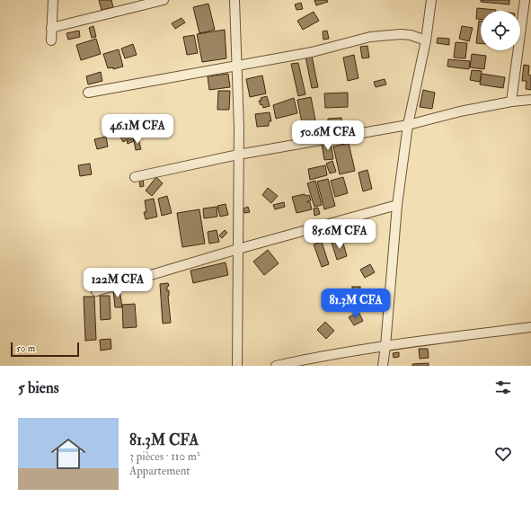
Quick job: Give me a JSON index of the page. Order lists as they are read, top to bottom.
{
  "scale_bar": "50 m",
  "page": {
    "price": [
      "46.1M CFA",
      "50.6M CFA",
      "85.6M CFA",
      "122M CFA",
      "81.3M CFA"
    ],
    "scale": "50 m",
    "heading": "5 biens",
    "list": [
      {
        "name": "81.3M CFA",
        "note": "3 pièces · 110 m² · Appartement"
      }
    ]
  }
}
